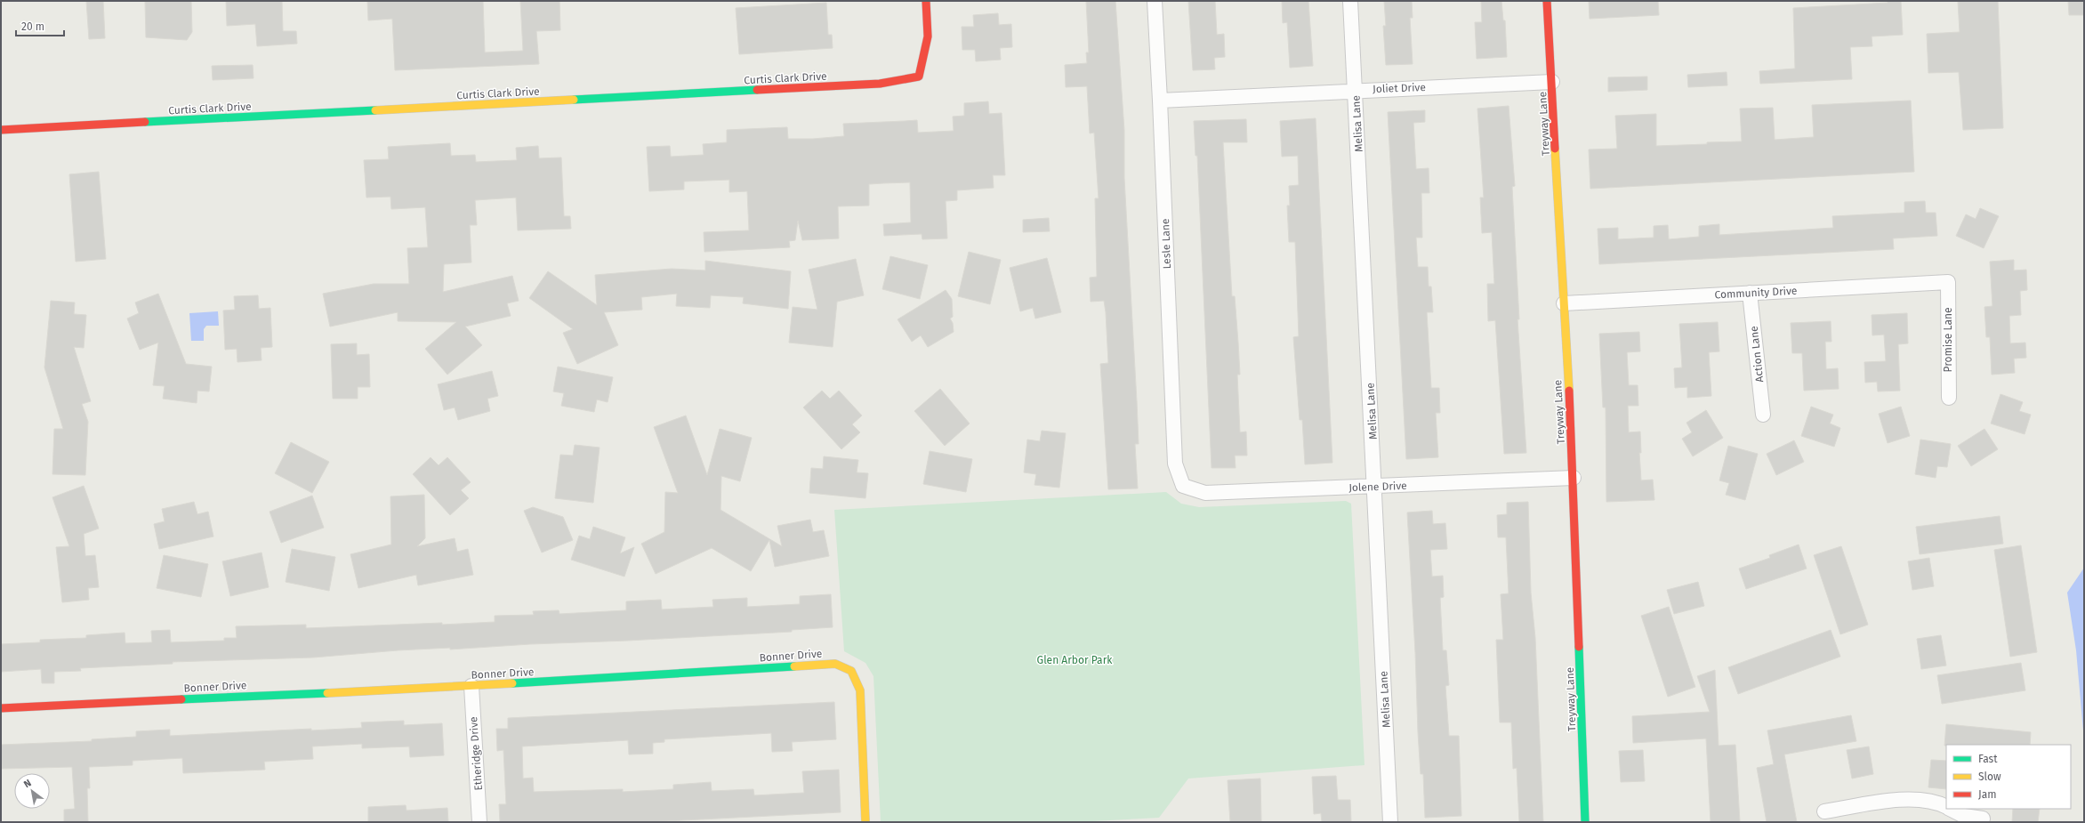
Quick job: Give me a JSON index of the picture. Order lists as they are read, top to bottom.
{
  "streets": {
    "street": [
      "Curtis Clark Drive",
      "Joliet Drive",
      "Melisa Lane",
      "Treyway Lane",
      "Lesle Lane",
      "Community Drive",
      "Promise Lane",
      "Action Lane",
      "Jolene Drive",
      "Bonner Drive",
      "Etheridge Drive"
    ]
  },
  "crossings": [
    ["Joliet Drive", "Melisa Lane"],
    ["Joliet Drive", "Treyway Lane"],
    ["Joliet Drive", "Lesle Lane"],
    ["Melisa Lane", "Jolene Drive"],
    ["Treyway Lane", "Community Drive"],
    ["Treyway Lane", "Jolene Drive"],
    ["Lesle Lane", "Jolene Drive"],
    ["Community Drive", "Promise Lane"],
    ["Community Drive", "Action Lane"],
    ["Bonner Drive", "Etheridge Drive"]
  ],
  "parks": ["Glen Arbor Park"],
  "legend": ["Fast", "Slow", "Jam"],
  "scale_bar": "20 m",
  "north": "top left"
}
